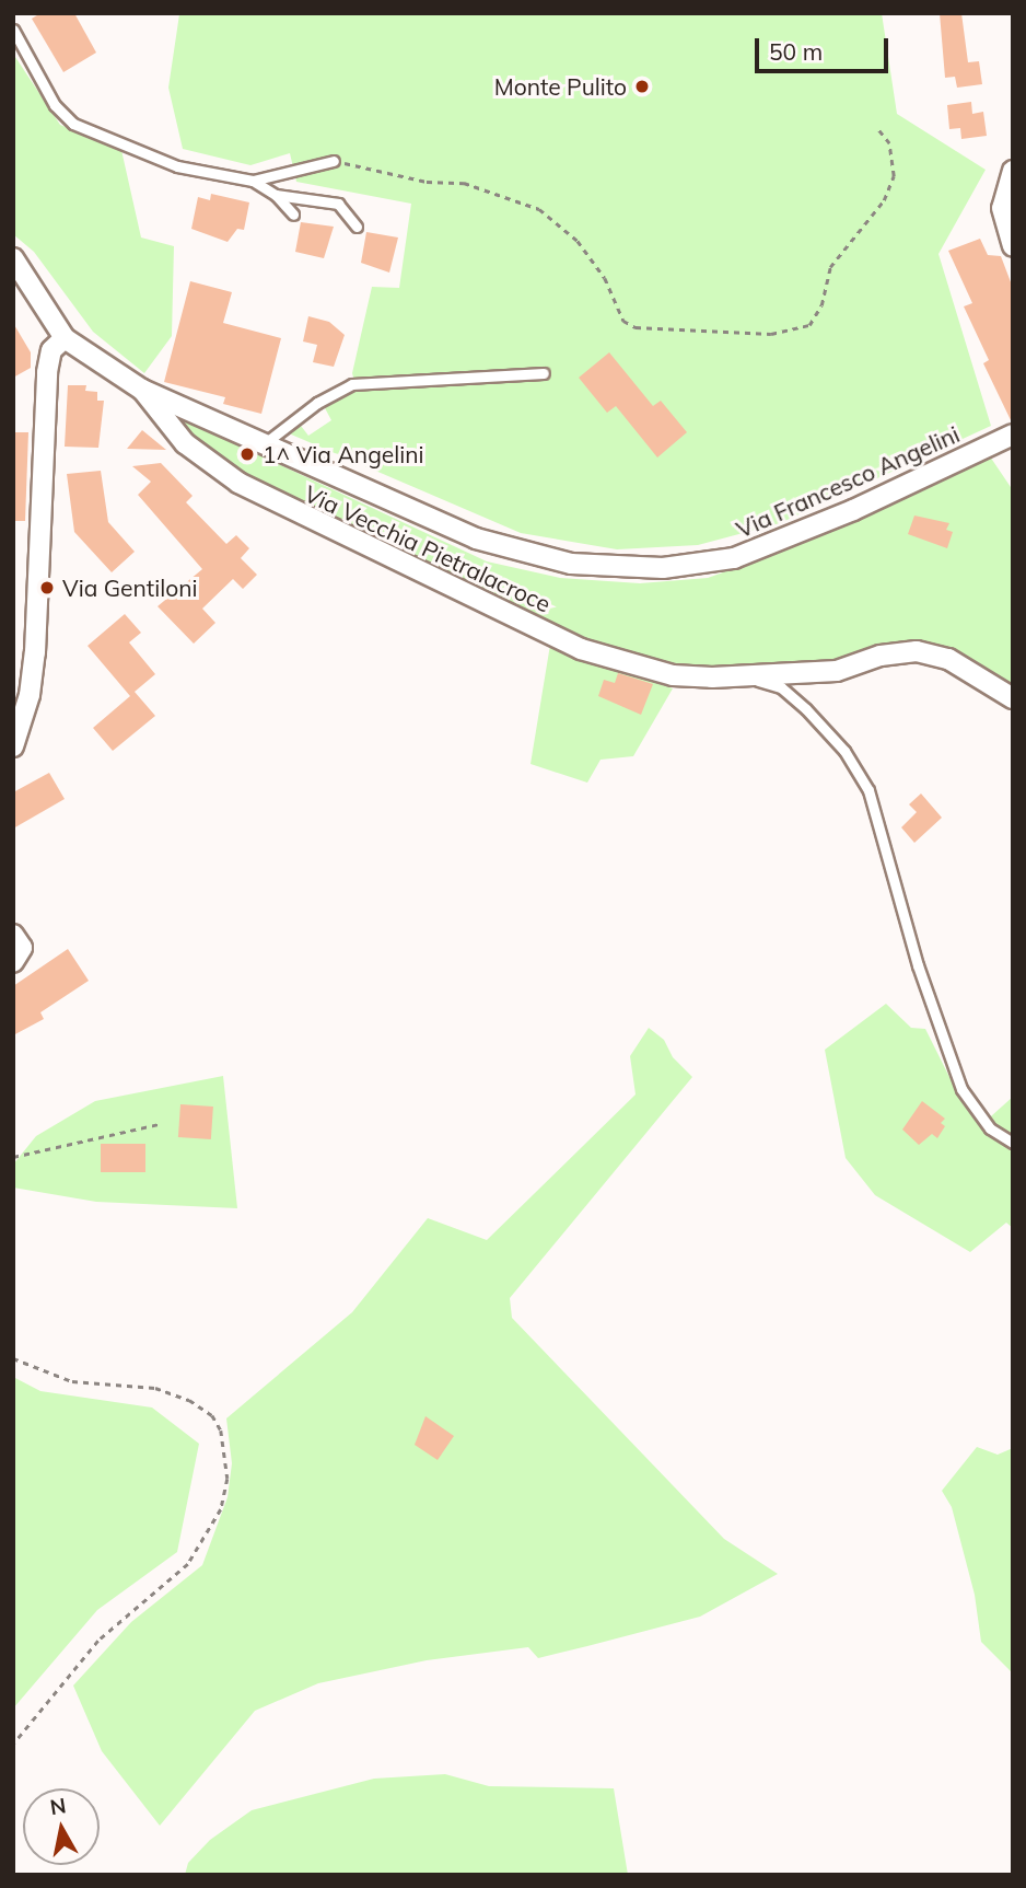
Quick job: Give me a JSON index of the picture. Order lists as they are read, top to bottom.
{
  "streets": {
    "street": ["Via Francesco Angelini", "Via Vecchia Pietralacroce"]
  },
  "crossings": [
    ["Via Francesco Angelini", "Via Vecchia Pietralacroce"]
  ],
  "places": ["Monte Pulito", "1^ Via Angelini", "Via Gentiloni"],
  "scale_bar": "50 m",
  "north": "top"
}
